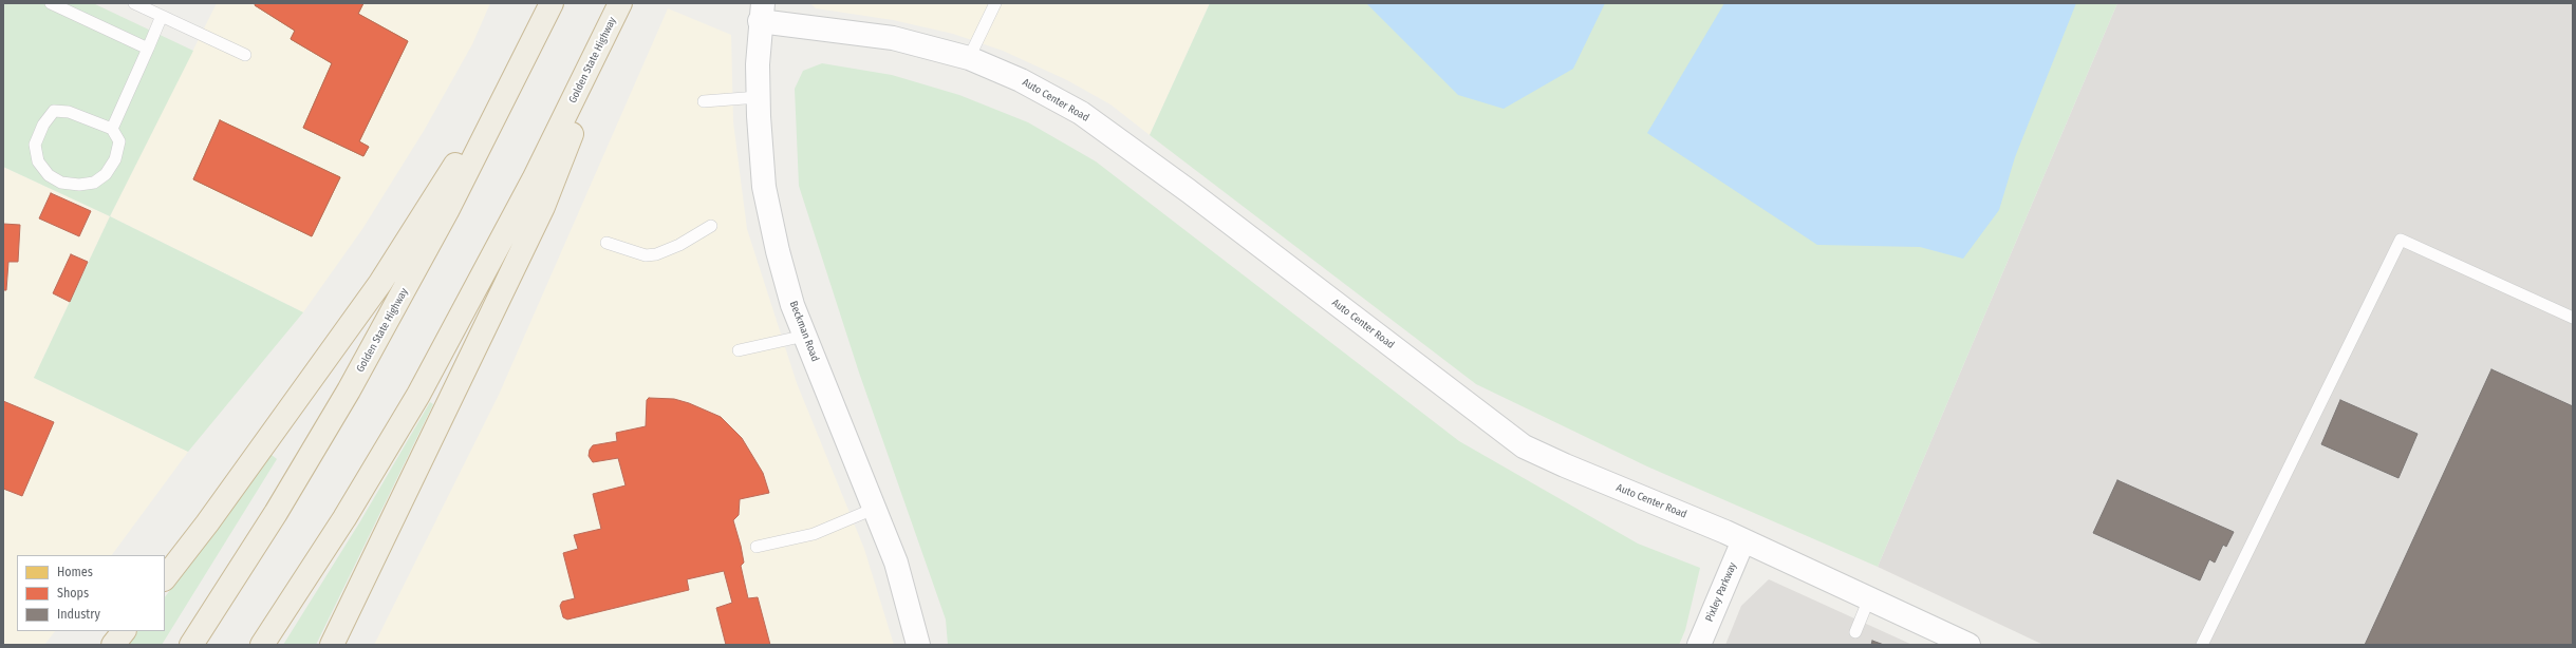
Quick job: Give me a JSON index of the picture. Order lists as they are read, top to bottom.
{
  "streets": {
    "highway": ["Golden State Highway"],
    "street": ["Auto Center Road", "Beckman Road", "Pixley Parkway"]
  },
  "crossings": [
    ["Auto Center Road", "Beckman Road"],
    ["Auto Center Road", "Pixley Parkway"]
  ],
  "legend": ["Homes", "Shops", "Industry"]
}
